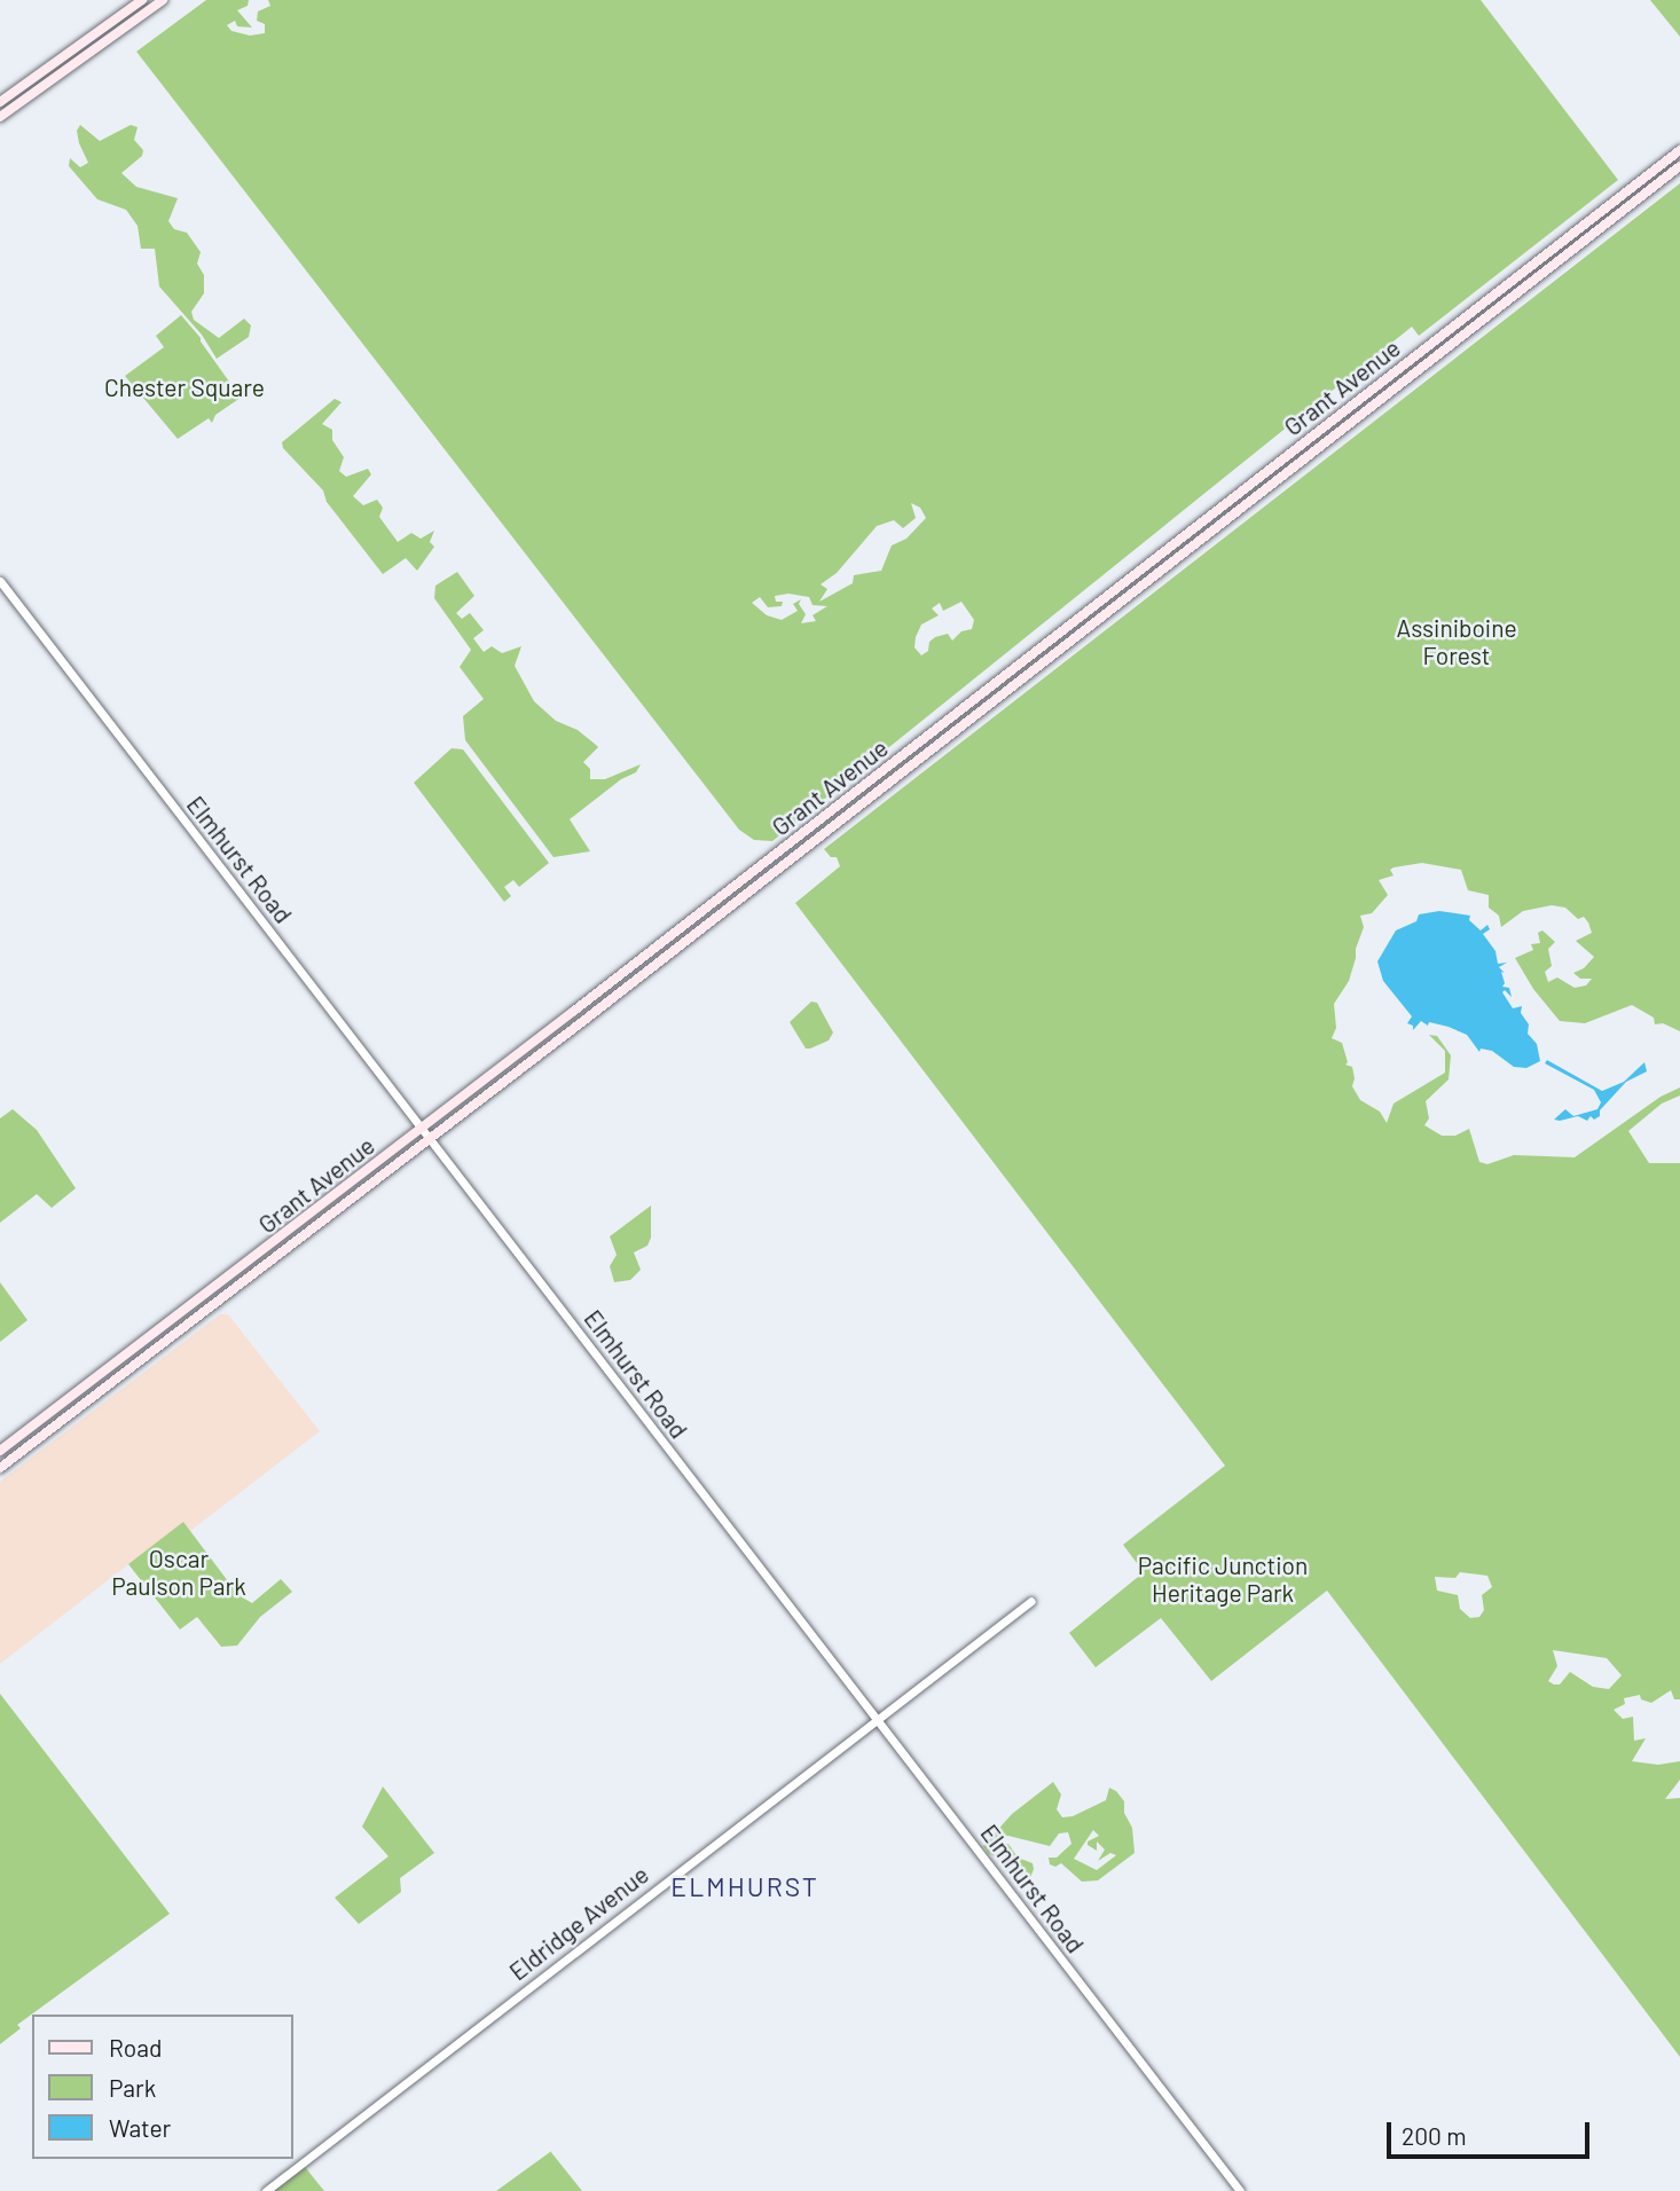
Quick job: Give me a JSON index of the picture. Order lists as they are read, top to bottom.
{
  "streets": {
    "main road": ["Grant Avenue"],
    "street": ["Elmhurst Road", "Eldridge Avenue"]
  },
  "crossings": [
    ["Grant Avenue", "Elmhurst Road"],
    ["Elmhurst Road", "Eldridge Avenue"]
  ],
  "districts": ["ELMHURST"],
  "parks": [
    "Chester Square",
    "Assiniboine Forest",
    "Oscar Paulson Park",
    "Pacific Junction Heritage Park"
  ],
  "legend": ["Road", "Park", "Water"],
  "scale_bar": "200 m"
}
